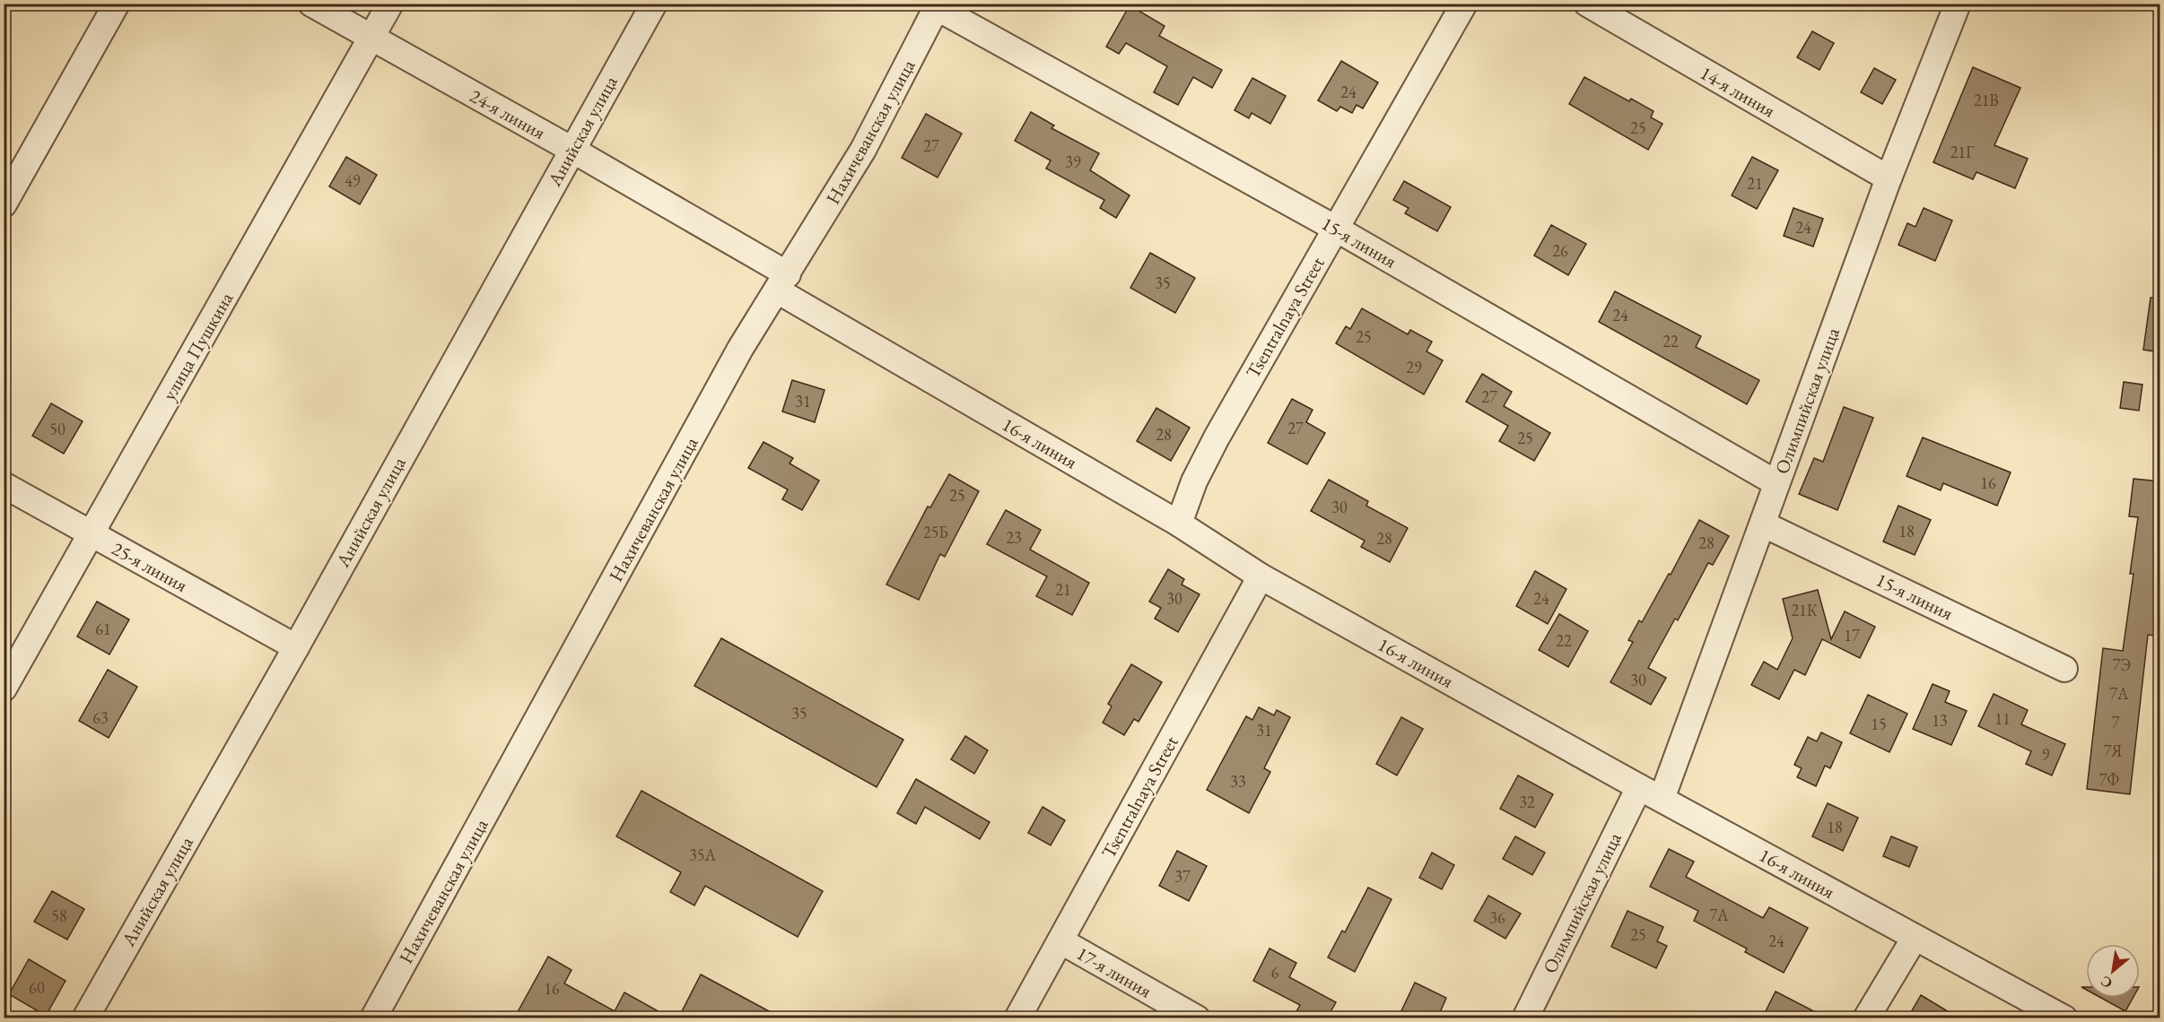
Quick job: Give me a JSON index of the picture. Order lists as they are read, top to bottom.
{
  "streets": {
    "street": [
      "14-я линия",
      "24-я линия",
      "Анийская улица",
      "Нахичеванская улица",
      "15-я линия",
      "Tsentralnaya Street",
      "улица Пушкина",
      "Олимпийская улица",
      "16-я линия",
      "25-я линия",
      "17-я линия"
    ]
  },
  "crossings": [
    ["14-я линия", "Олимпийская улица"],
    ["24-я линия", "Анийская улица"],
    ["24-я линия", "Нахичеванская улица"],
    ["24-я линия", "улица Пушкина"],
    ["24-я линия", "16-я линия"],
    ["Анийская улица", "25-я линия"],
    ["Нахичеванская улица", "15-я линия"],
    ["Нахичеванская улица", "16-я линия"],
    ["15-я линия", "Tsentralnaya Street"],
    ["15-я линия", "Олимпийская улица"],
    ["Tsentralnaya Street", "16-я линия"],
    ["Tsentralnaya Street", "17-я линия"],
    ["улица Пушкина", "25-я линия"],
    ["Олимпийская улица", "16-я линия"]
  ],
  "house_numbers": [
    "24",
    "21В",
    "25",
    "27",
    "21Г",
    "39",
    "49",
    "21",
    "24",
    "26",
    "35",
    "24",
    "25",
    "22",
    "29",
    "27",
    "31",
    "27",
    "50",
    "28",
    "25",
    "16",
    "25",
    "30",
    "18",
    "25Б",
    "23",
    "28",
    "28",
    "21",
    "30",
    "24",
    "21К",
    "61",
    "17",
    "22",
    "7Э",
    "30",
    "7А",
    "35",
    "63",
    "11",
    "13",
    "7",
    "15",
    "31",
    "7Я",
    "9",
    "7Ф",
    "33",
    "32",
    "18",
    "35А",
    "37",
    "7А",
    "58",
    "36",
    "25",
    "24",
    "6",
    "60",
    "16"
  ],
  "north": "bottom left"
}
